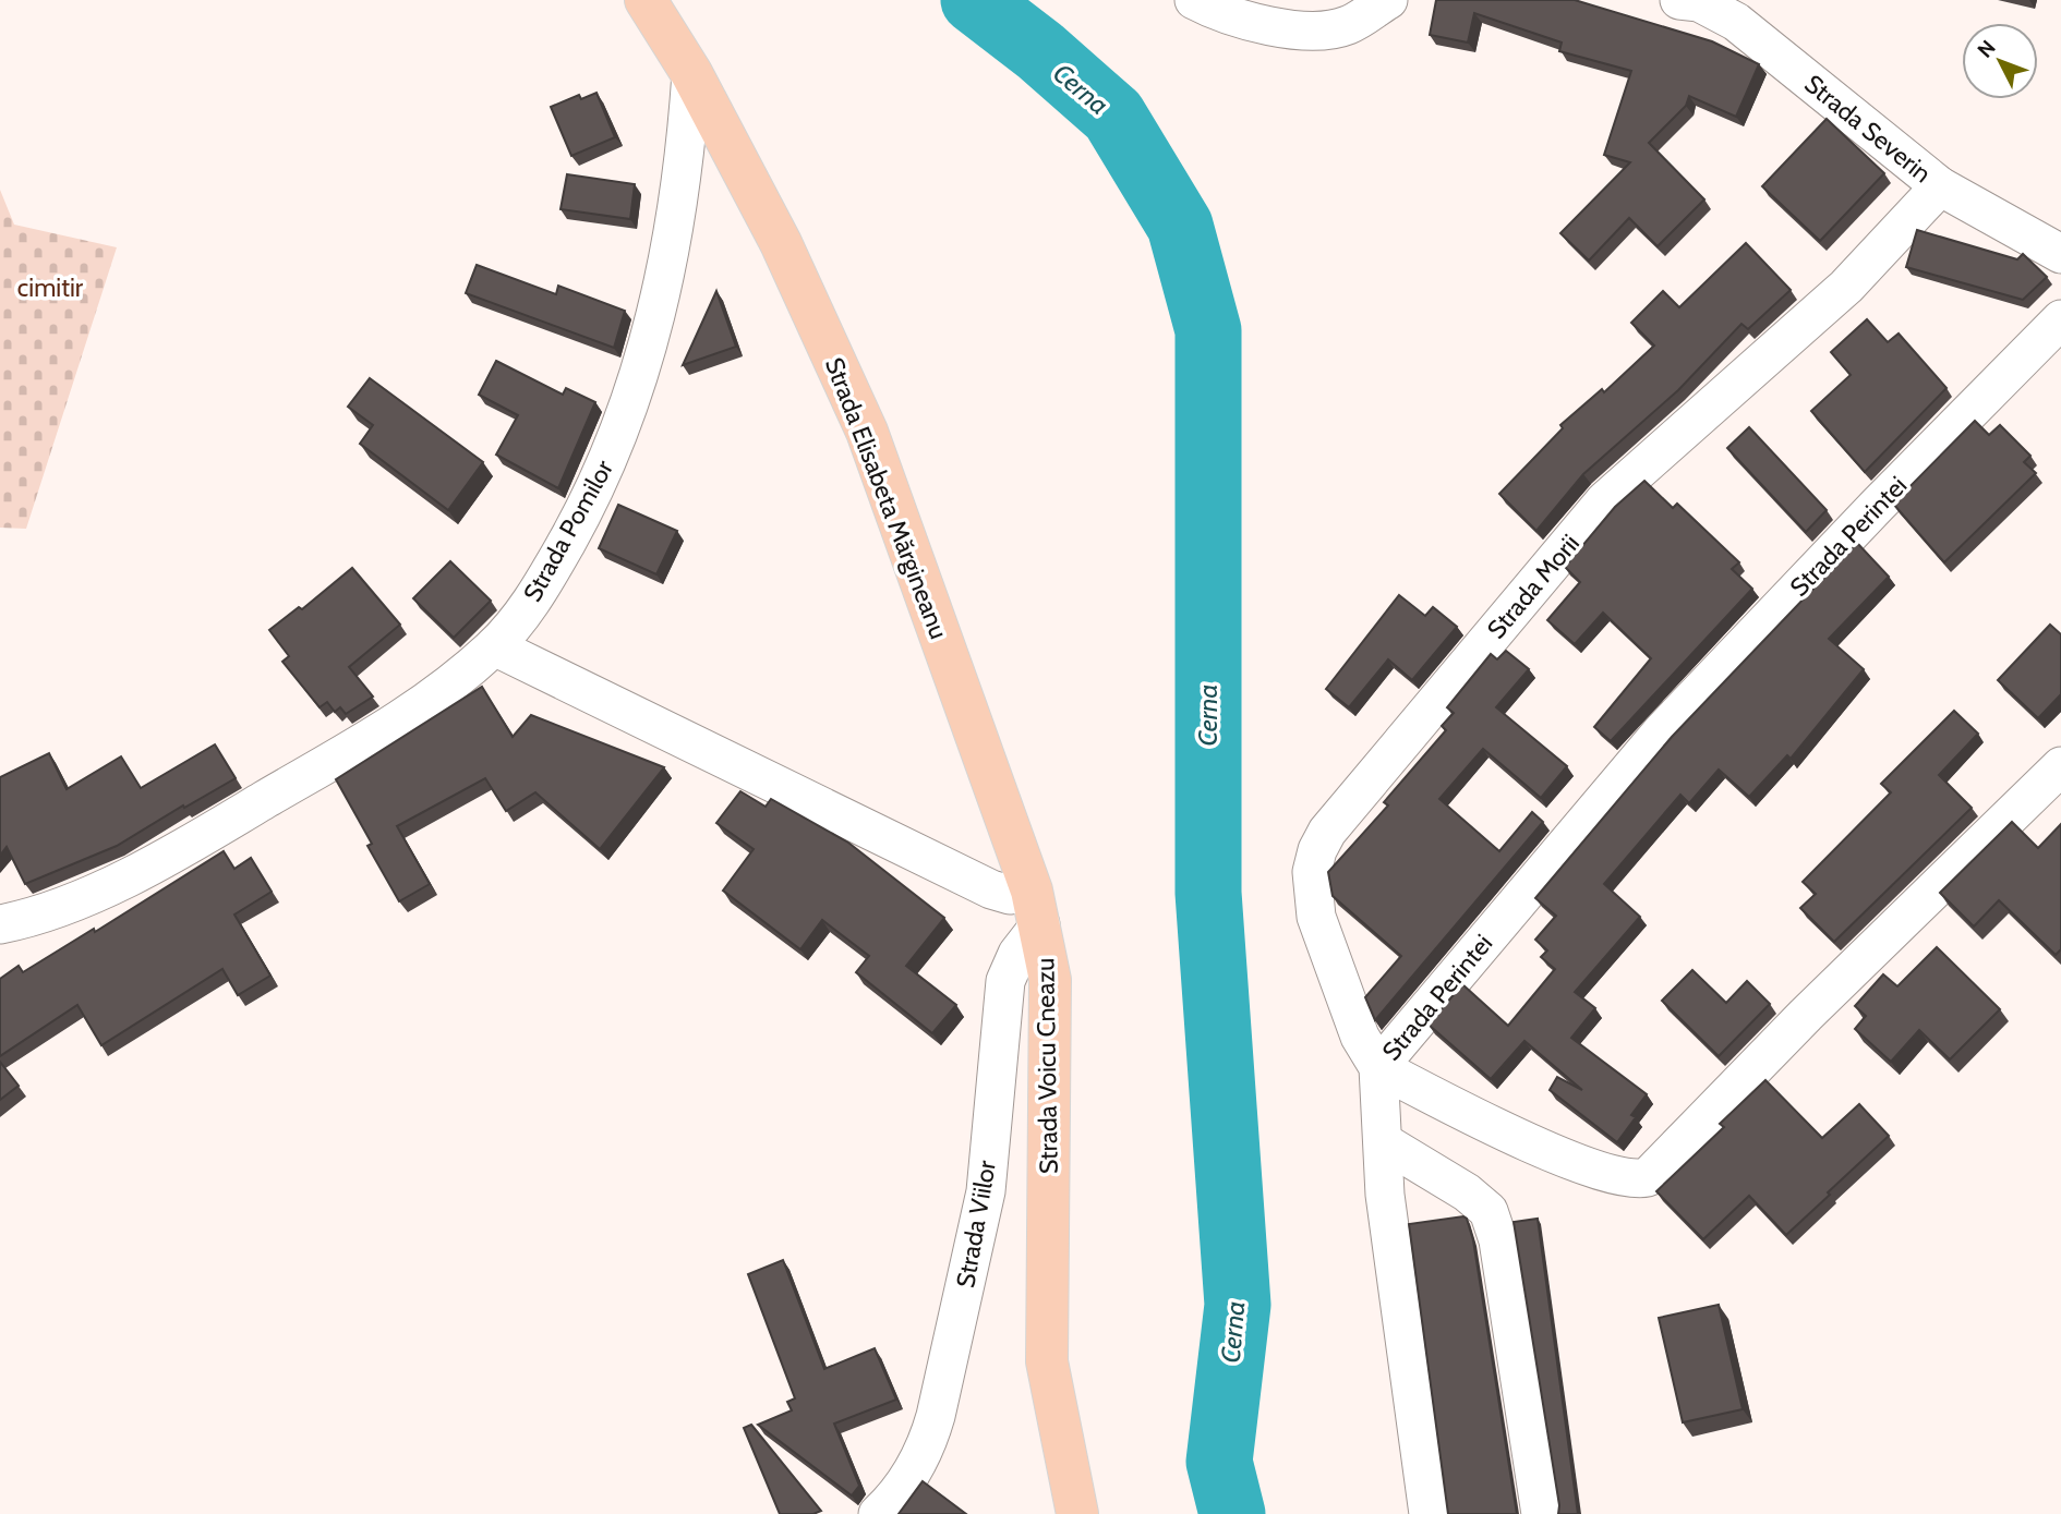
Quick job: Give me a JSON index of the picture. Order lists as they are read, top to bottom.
{
  "streets": {
    "main road": ["Strada Elisabeta Mărgineanu", "Strada Voicu Cneazu"],
    "street": [
      "Strada Severin",
      "Strada Pomilor",
      "Strada Perintei",
      "Strada Morii",
      "Strada Viilor"
    ]
  },
  "crossings": [
    ["Strada Severin", "Strada Morii"],
    ["Strada Elisabeta Mărgineanu", "Strada Pomilor"],
    ["Strada Elisabeta Mărgineanu", "Strada Voicu Cneazu"],
    ["Strada Elisabeta Mărgineanu", "Strada Viilor"],
    ["Strada Perintei", "Strada Morii"],
    ["Strada Voicu Cneazu", "Strada Viilor"]
  ],
  "water": ["Cerna"],
  "parks": ["cimitir"],
  "north": "top left"
}
